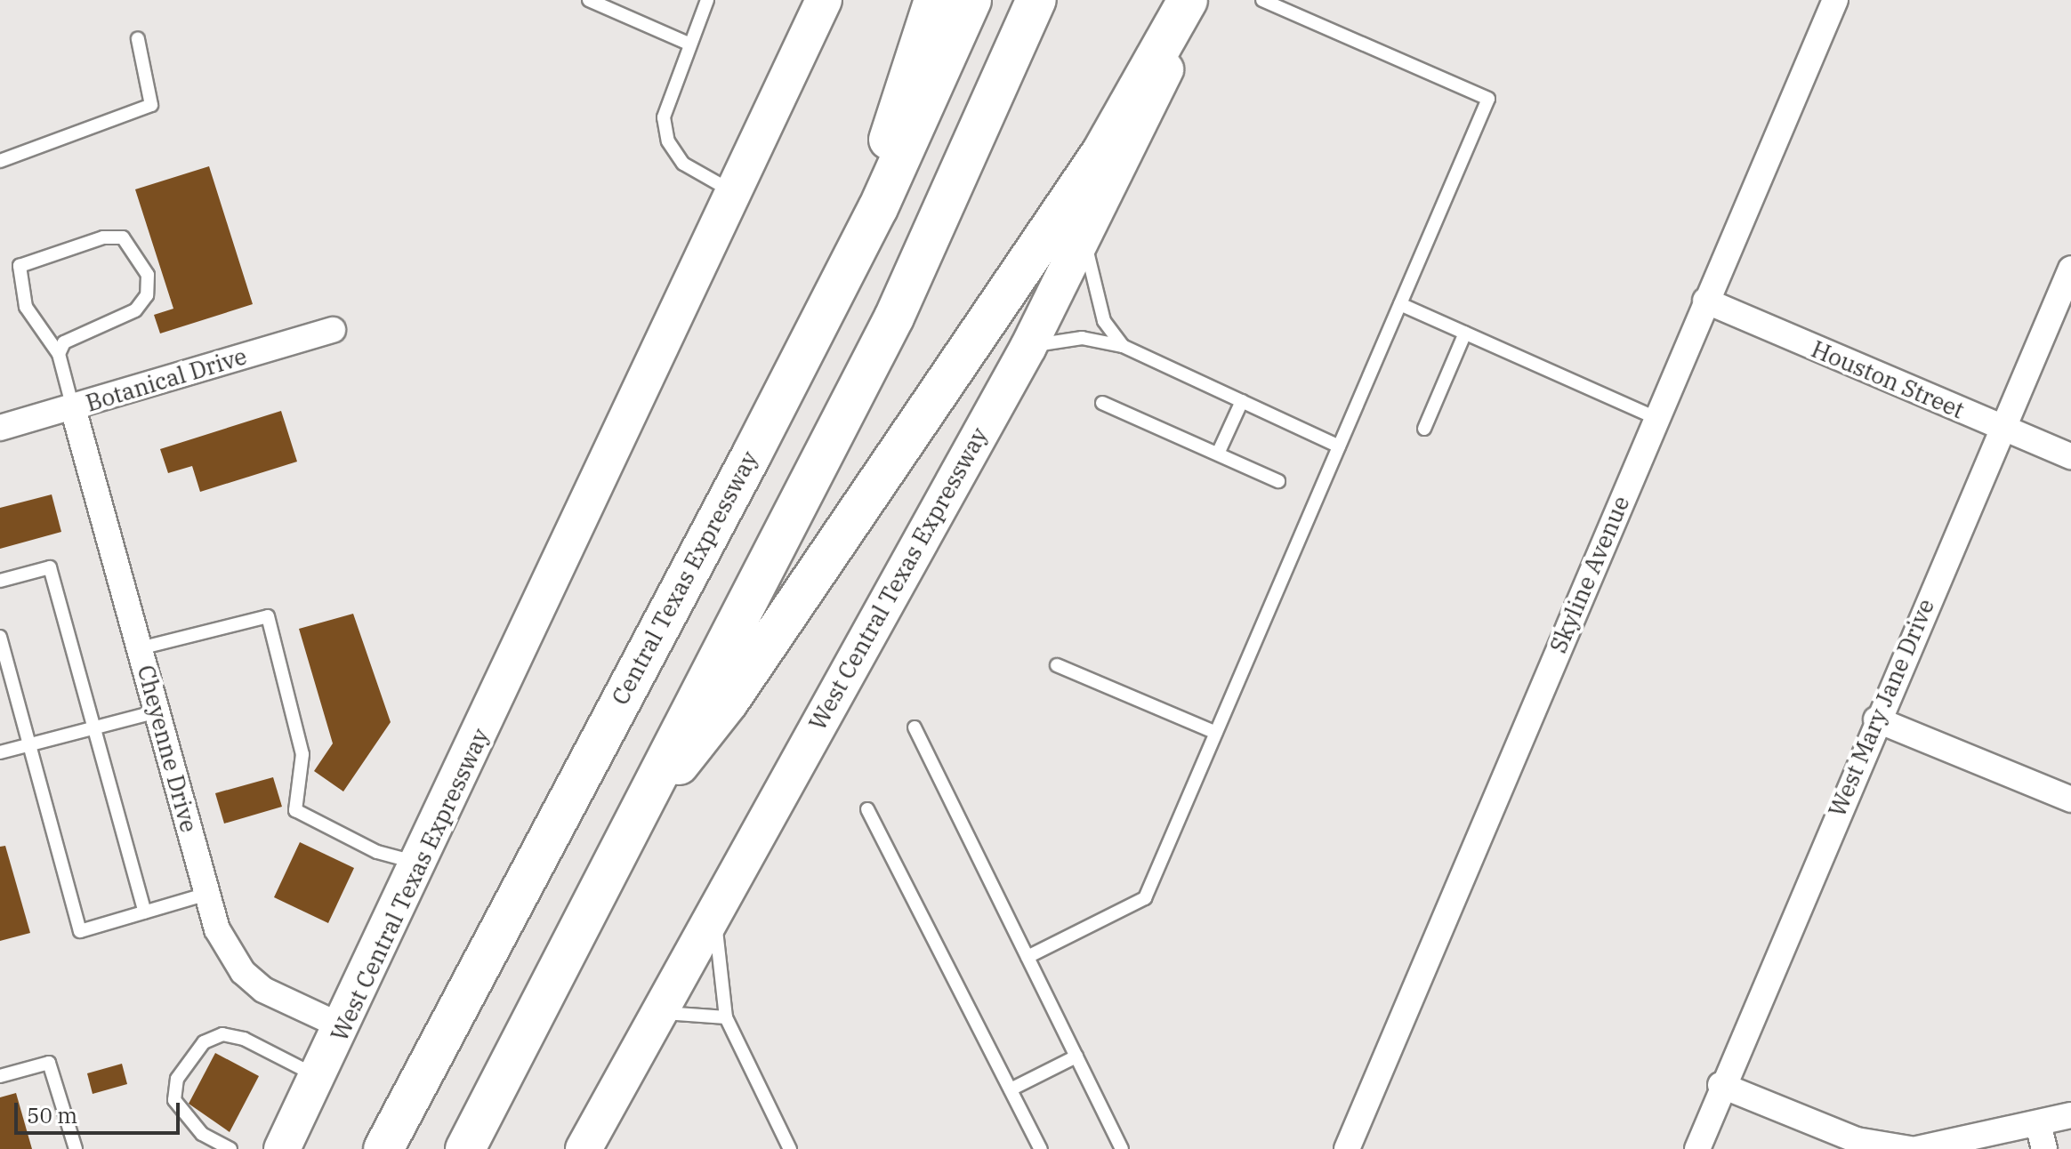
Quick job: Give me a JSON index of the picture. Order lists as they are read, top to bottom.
{
  "streets": {
    "highway": ["Central Texas Expressway"],
    "main road": ["West Central Texas Expressway"],
    "street": [
      "Botanical Drive",
      "Houston Street",
      "Skyline Avenue",
      "West Mary Jane Drive",
      "Cheyenne Drive"
    ]
  },
  "crossings": [
    ["Botanical Drive", "Cheyenne Drive"],
    ["Houston Street", "Skyline Avenue"],
    ["Houston Street", "West Mary Jane Drive"],
    ["West Central Texas Expressway", "Cheyenne Drive"]
  ],
  "scale_bar": "50 m"
}
